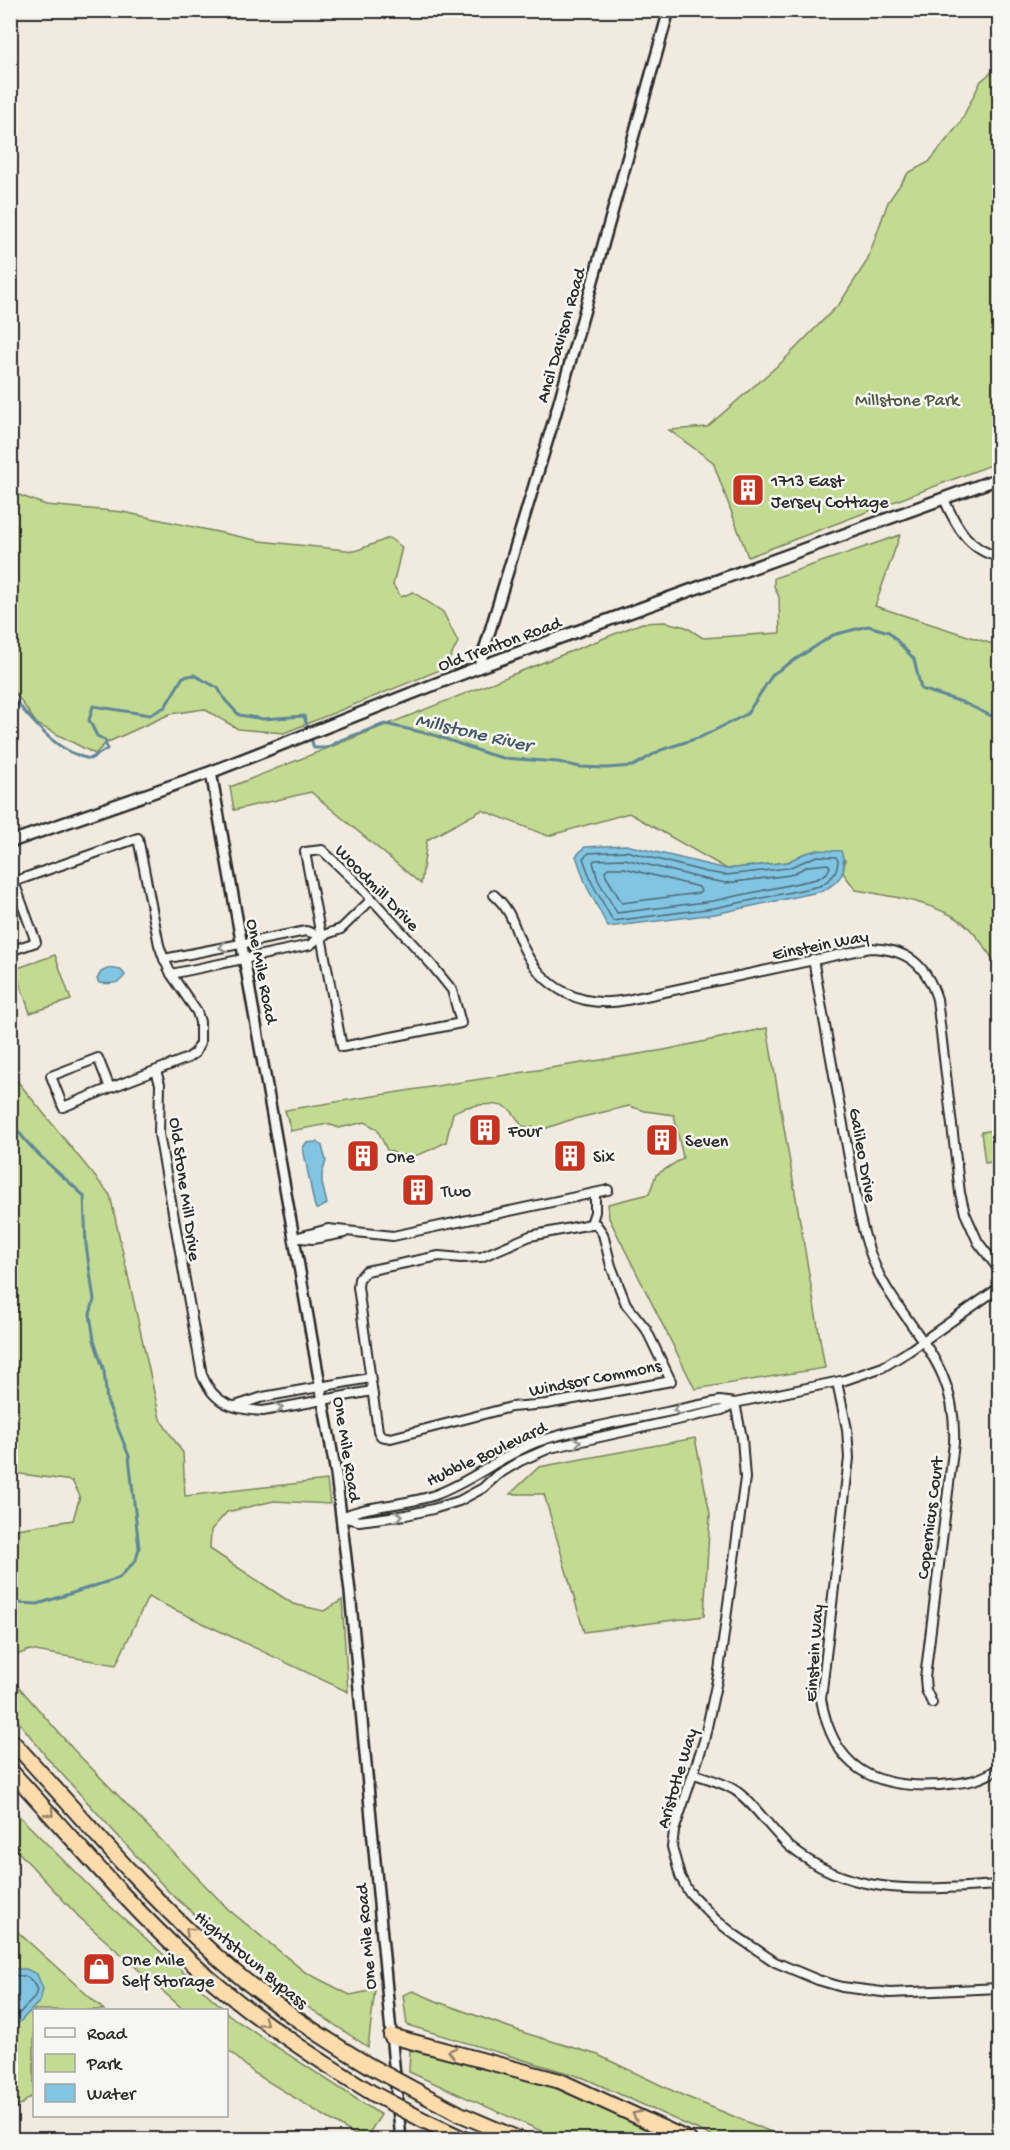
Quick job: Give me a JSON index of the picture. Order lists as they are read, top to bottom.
{
  "streets": {
    "highway": ["Hightstown Bypass"],
    "main road": ["Old Trenton Road"],
    "street": [
      "Ancil Davison Road",
      "Woodmill Drive",
      "Einstein Way",
      "One Mile Road",
      "Galileo Drive",
      "Old Stone Mill Drive",
      "Windsor Commons",
      "Hubble Boulevard",
      "Copernicus Court",
      "Aristotle Way"
    ]
  },
  "crossings": [
    ["Ancil Davison Road", "Old Trenton Road"],
    ["Old Trenton Road", "One Mile Road"],
    ["Einstein Way", "Galileo Drive"],
    ["Einstein Way", "Hubble Boulevard"],
    ["One Mile Road", "Old Stone Mill Drive"],
    ["One Mile Road", "Hubble Boulevard"],
    ["Galileo Drive", "Hubble Boulevard"],
    ["Galileo Drive", "Copernicus Court"],
    ["Hubble Boulevard", "Copernicus Court"],
    ["Hubble Boulevard", "Aristotle Way"]
  ],
  "water": ["Millstone River"],
  "parks": ["Millstone Park"],
  "places": {
    "building": [
      "1713 East Jersey Cottage",
      "Four",
      "Seven",
      "One",
      "Six",
      "Two"
    ],
    "shop": ["One Mile Self Storage"]
  },
  "legend": ["Road", "Park", "Water"]
}
